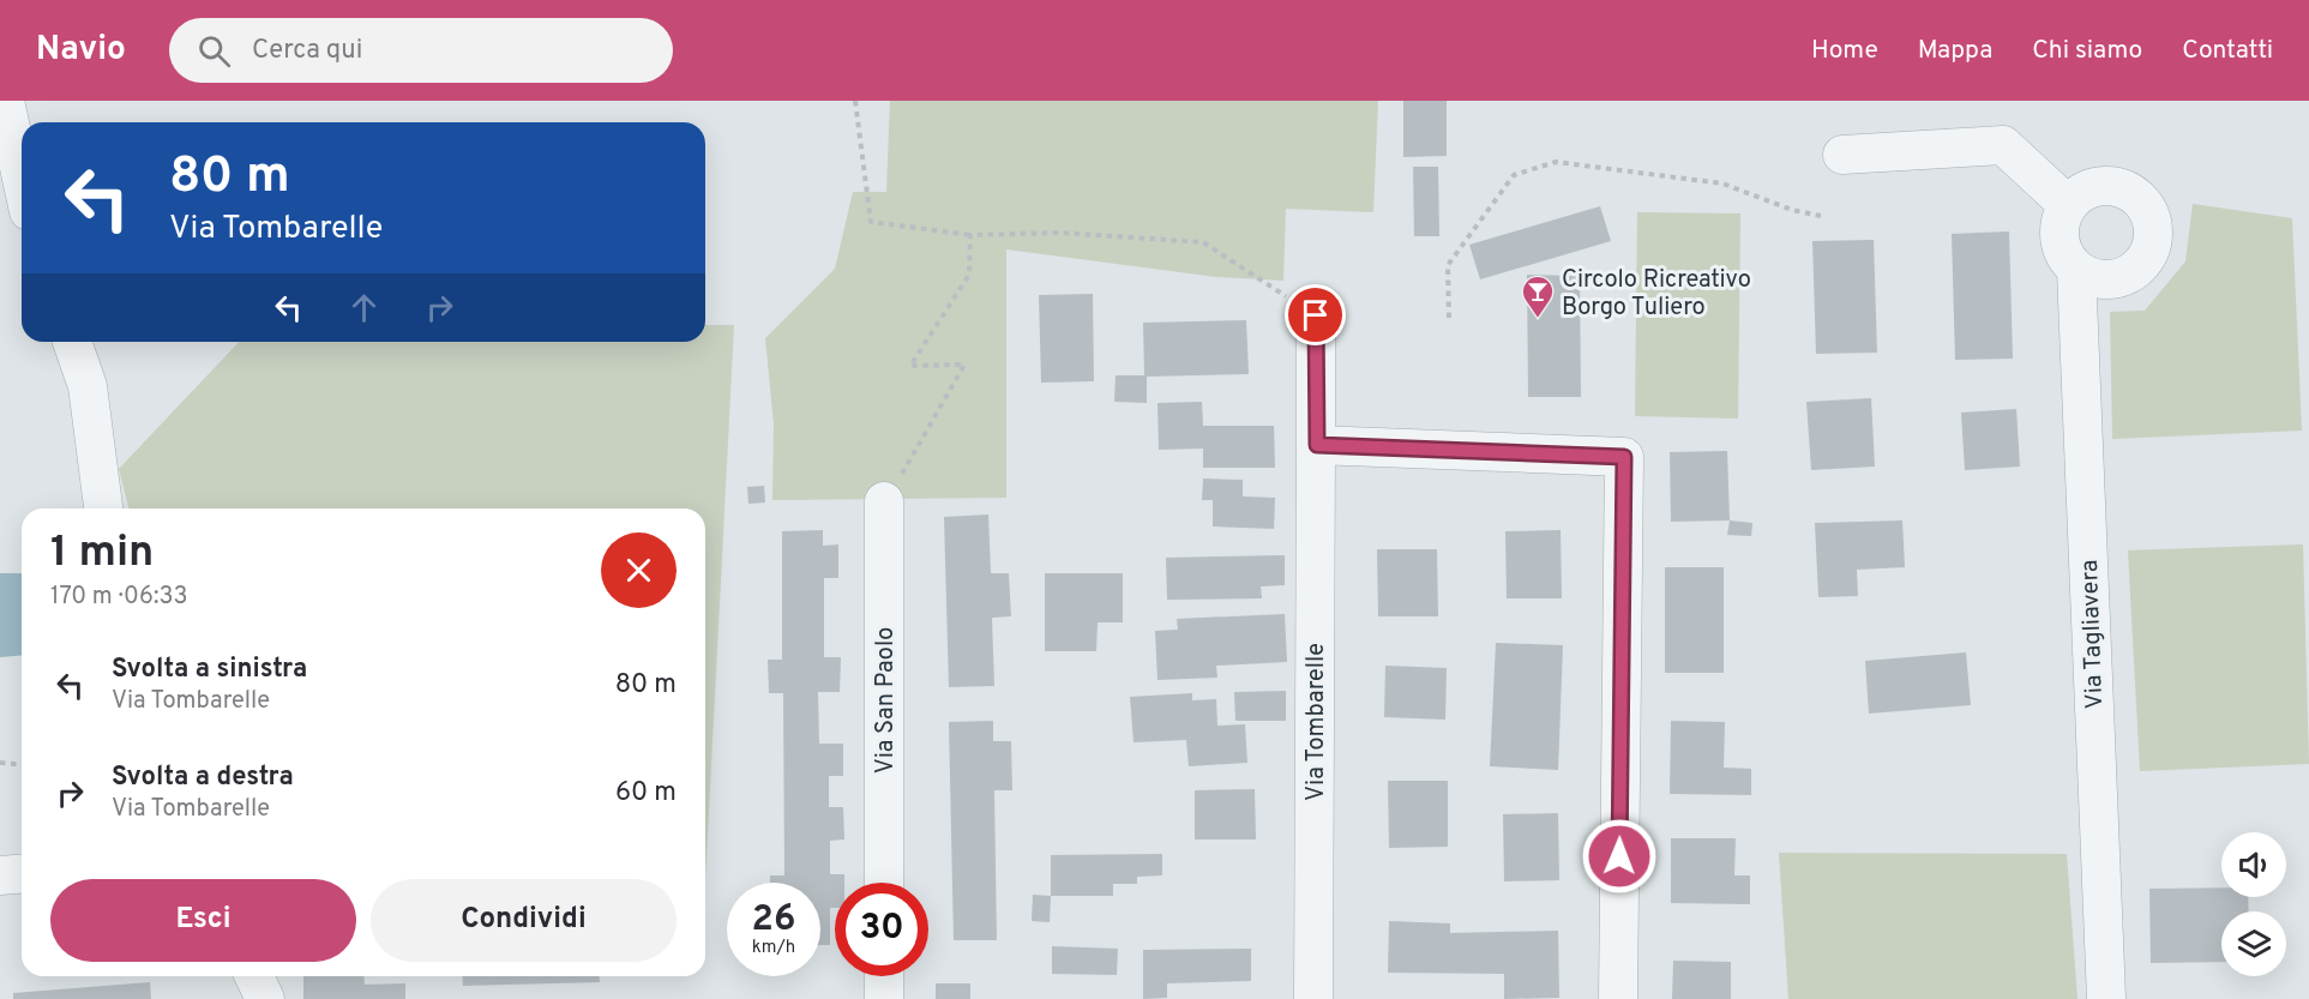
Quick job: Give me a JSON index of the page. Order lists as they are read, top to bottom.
{
  "streets": {
    "street": ["Via Tagliavera", "Via San Paolo", "Via Tombarelle"]
  },
  "places": {
    "bar": ["Circolo Ricreativo Borgo Tuliero"]
  },
  "page": {
    "header": "Navio",
    "search": "Cerca qui",
    "nav": [
      "Home",
      "Mappa",
      "Chi siamo",
      "Contatti"
    ],
    "turn": ["80 m", "Via Tombarelle"],
    "heading": ["1 min", "170 m · 06:33"],
    "list": [
      {
        "name": "Svolta a sinistra",
        "note": "Via Tombarelle",
        "value": "80 m"
      },
      {
        "name": "Svolta a destra",
        "note": "Via Tombarelle",
        "value": "60 m"
      }
    ],
    "buttons": ["Esci", "Condividi"],
    "speed": "26 km/h",
    "limit": "30"
  }
}
